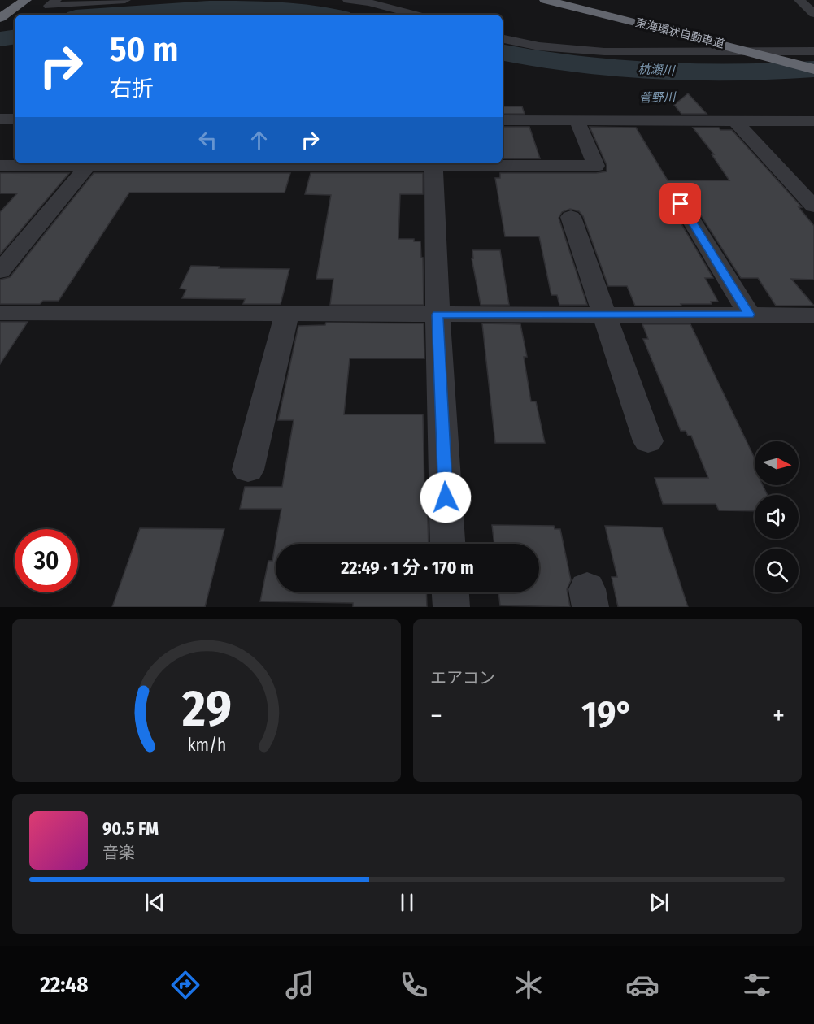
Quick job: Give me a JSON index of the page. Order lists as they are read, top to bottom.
{
  "streets": {
    "highway": ["東海環状自動車道"]
  },
  "water": ["杭瀬川", "菅野川"],
  "north": "right",
  "page": {
    "turn": ["50 m", "右折"],
    "limit": "30",
    "trip": "22:49 · 1 分 · 170 m",
    "tile": "エアコン",
    "heat": ["−", "19°", "+"],
    "song": ["90.5 FM", "音楽"],
    "tabs": "22:48",
    "gauge": ["29", "km/h"]
  }
}
